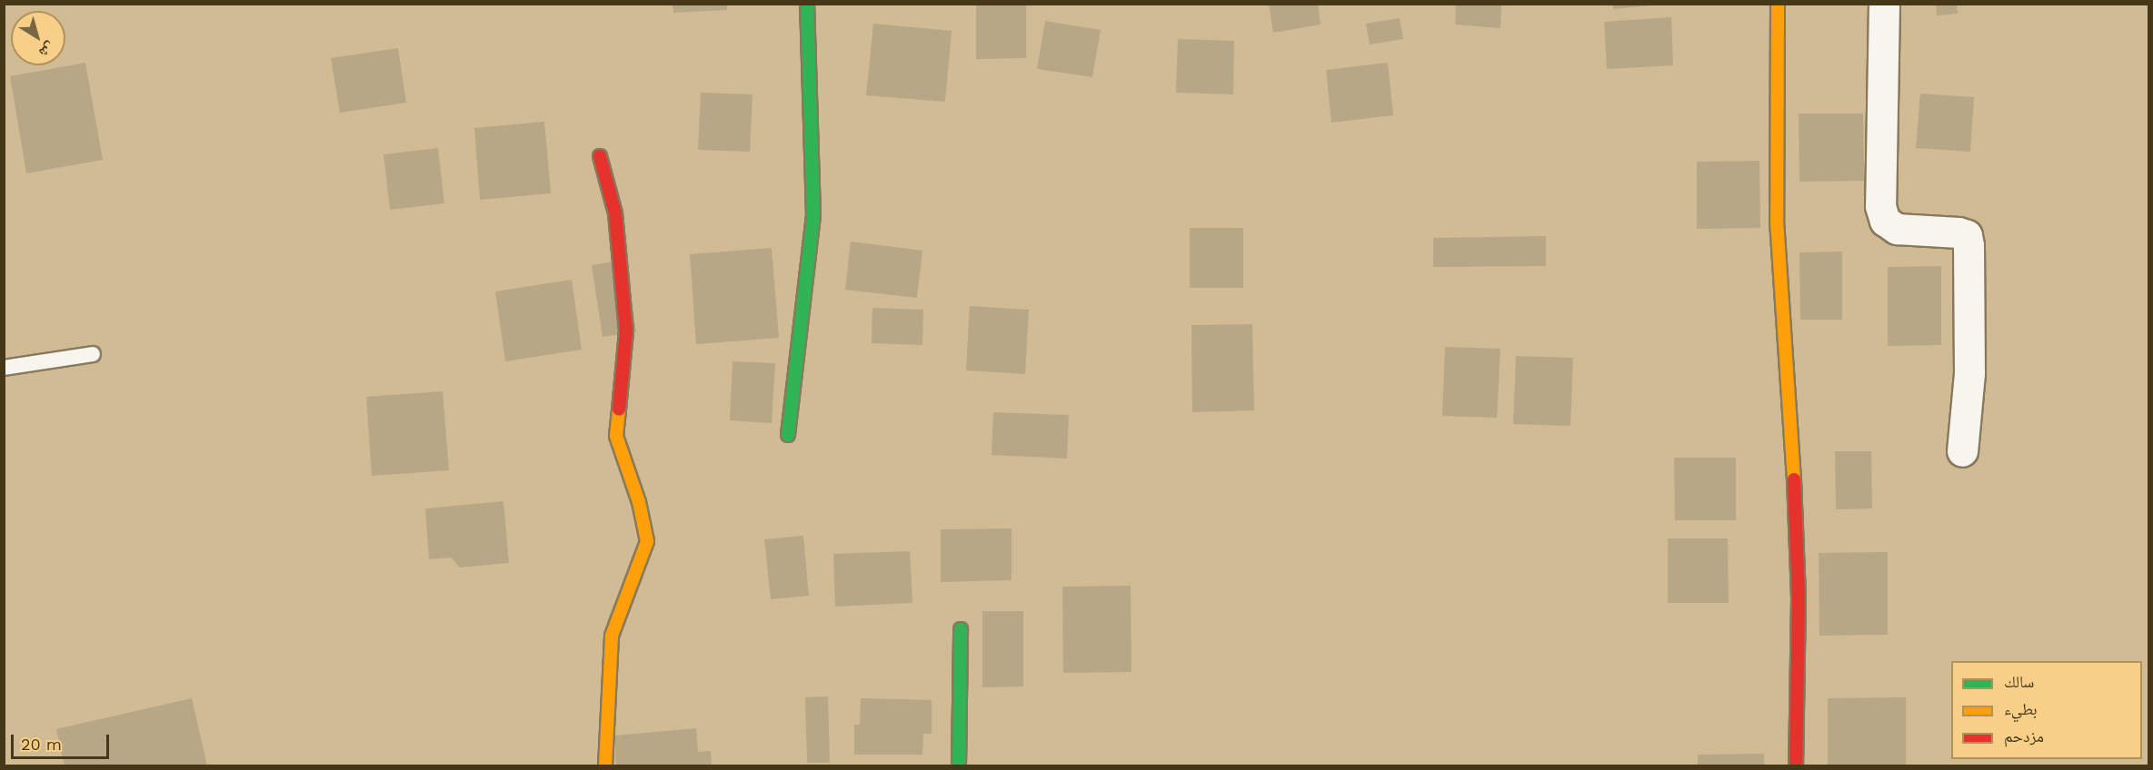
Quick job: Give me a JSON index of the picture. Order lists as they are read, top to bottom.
{
  "legend": ["سالك", "بطيء", "مزدحم"],
  "scale_bar": "20 m",
  "north": "bottom right"
}
